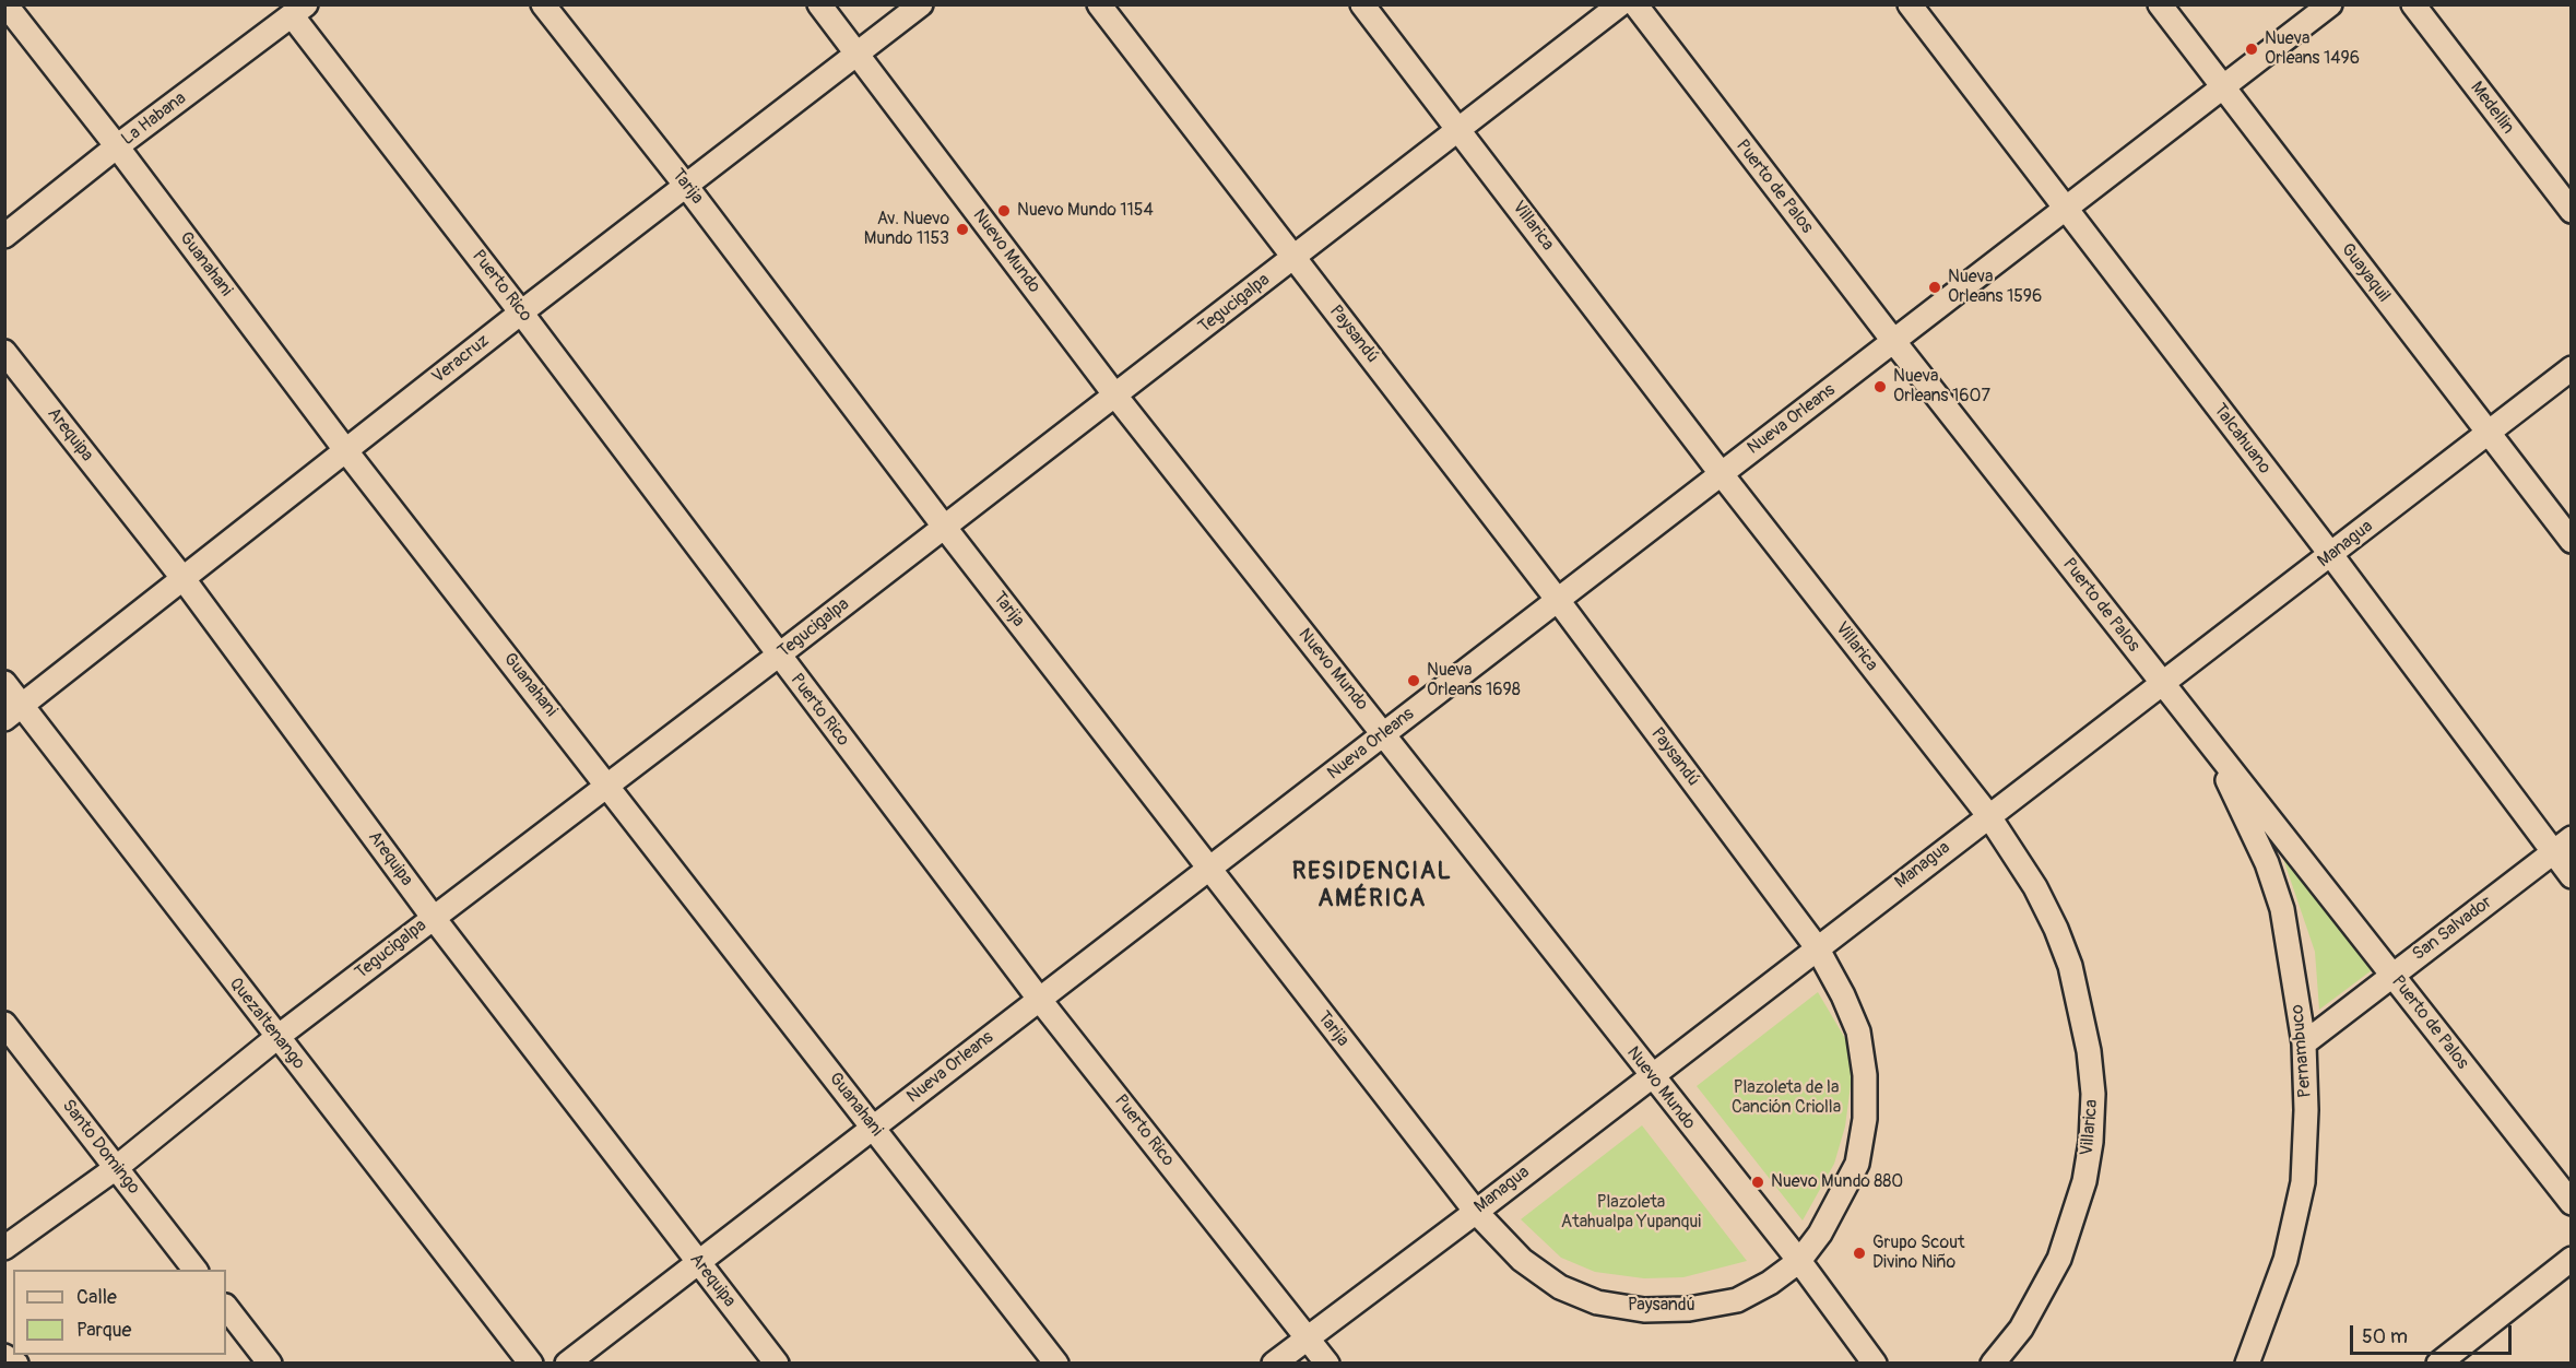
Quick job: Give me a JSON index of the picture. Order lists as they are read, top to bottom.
{
  "streets": {
    "street": [
      "Medellin",
      "La Habana",
      "Tarija",
      "Puerto de Palos",
      "Villarica",
      "Nuevo Mundo",
      "Guanahani",
      "Guayaquil",
      "Puerto Rico",
      "Tegucigalpa",
      "Paysandú",
      "Veracruz",
      "Nueva Orleans",
      "Arequipa",
      "Talcahuano",
      "Managua",
      "San Salvador",
      "Quezaltenango",
      "Pernambuco",
      "Santo Domingo"
    ]
  },
  "crossings": [
    ["La Habana", "Guanahani"],
    ["La Habana", "Puerto Rico"],
    ["Tarija", "Tegucigalpa"],
    ["Tarija", "Paysandú"],
    ["Tarija", "Veracruz"],
    ["Tarija", "Nueva Orleans"],
    ["Tarija", "Managua"],
    ["Puerto de Palos", "Nueva Orleans"],
    ["Puerto de Palos", "Managua"],
    ["Puerto de Palos", "San Salvador"],
    ["Puerto de Palos", "Pernambuco"],
    ["Villarica", "Tegucigalpa"],
    ["Villarica", "Nueva Orleans"],
    ["Villarica", "Managua"],
    ["Nuevo Mundo", "Tegucigalpa"],
    ["Nuevo Mundo", "Paysandú"],
    ["Nuevo Mundo", "Veracruz"],
    ["Nuevo Mundo", "Nueva Orleans"],
    ["Nuevo Mundo", "Managua"],
    ["Guanahani", "Tegucigalpa"],
    ["Guanahani", "Veracruz"],
    ["Guanahani", "Nueva Orleans"],
    ["Guayaquil", "Nueva Orleans"],
    ["Guayaquil", "Managua"],
    ["Puerto Rico", "Tegucigalpa"],
    ["Puerto Rico", "Veracruz"],
    ["Puerto Rico", "Nueva Orleans"],
    ["Puerto Rico", "Managua"],
    ["Tegucigalpa", "Paysandú"],
    ["Tegucigalpa", "Arequipa"],
    ["Tegucigalpa", "Quezaltenango"],
    ["Tegucigalpa", "Santo Domingo"],
    ["Paysandú", "Nueva Orleans"],
    ["Paysandú", "Managua"],
    ["Veracruz", "Arequipa"],
    ["Veracruz", "Quezaltenango"],
    ["Nueva Orleans", "Arequipa"],
    ["Nueva Orleans", "Talcahuano"],
    ["Talcahuano", "Managua"],
    ["Talcahuano", "San Salvador"],
    ["San Salvador", "Pernambuco"]
  ],
  "districts": ["RESIDENCIAL AMÉRICA"],
  "parks": ["Plazoleta de la Canción Criolla", "Plazoleta Atahualpa Yupanqui"],
  "places": [
    "Nueva Orleans 1496",
    "Nuevo Mundo 1154",
    "Av. Nuevo Mundo 1153",
    "Nueva Orleans 1596",
    "Nueva Orleans 1607",
    "Nueva Orleans 1698",
    "Nuevo Mundo 880",
    "Grupo Scout Divino Niño"
  ],
  "legend": ["Calle", "Parque"],
  "scale_bar": "50 m"
}
